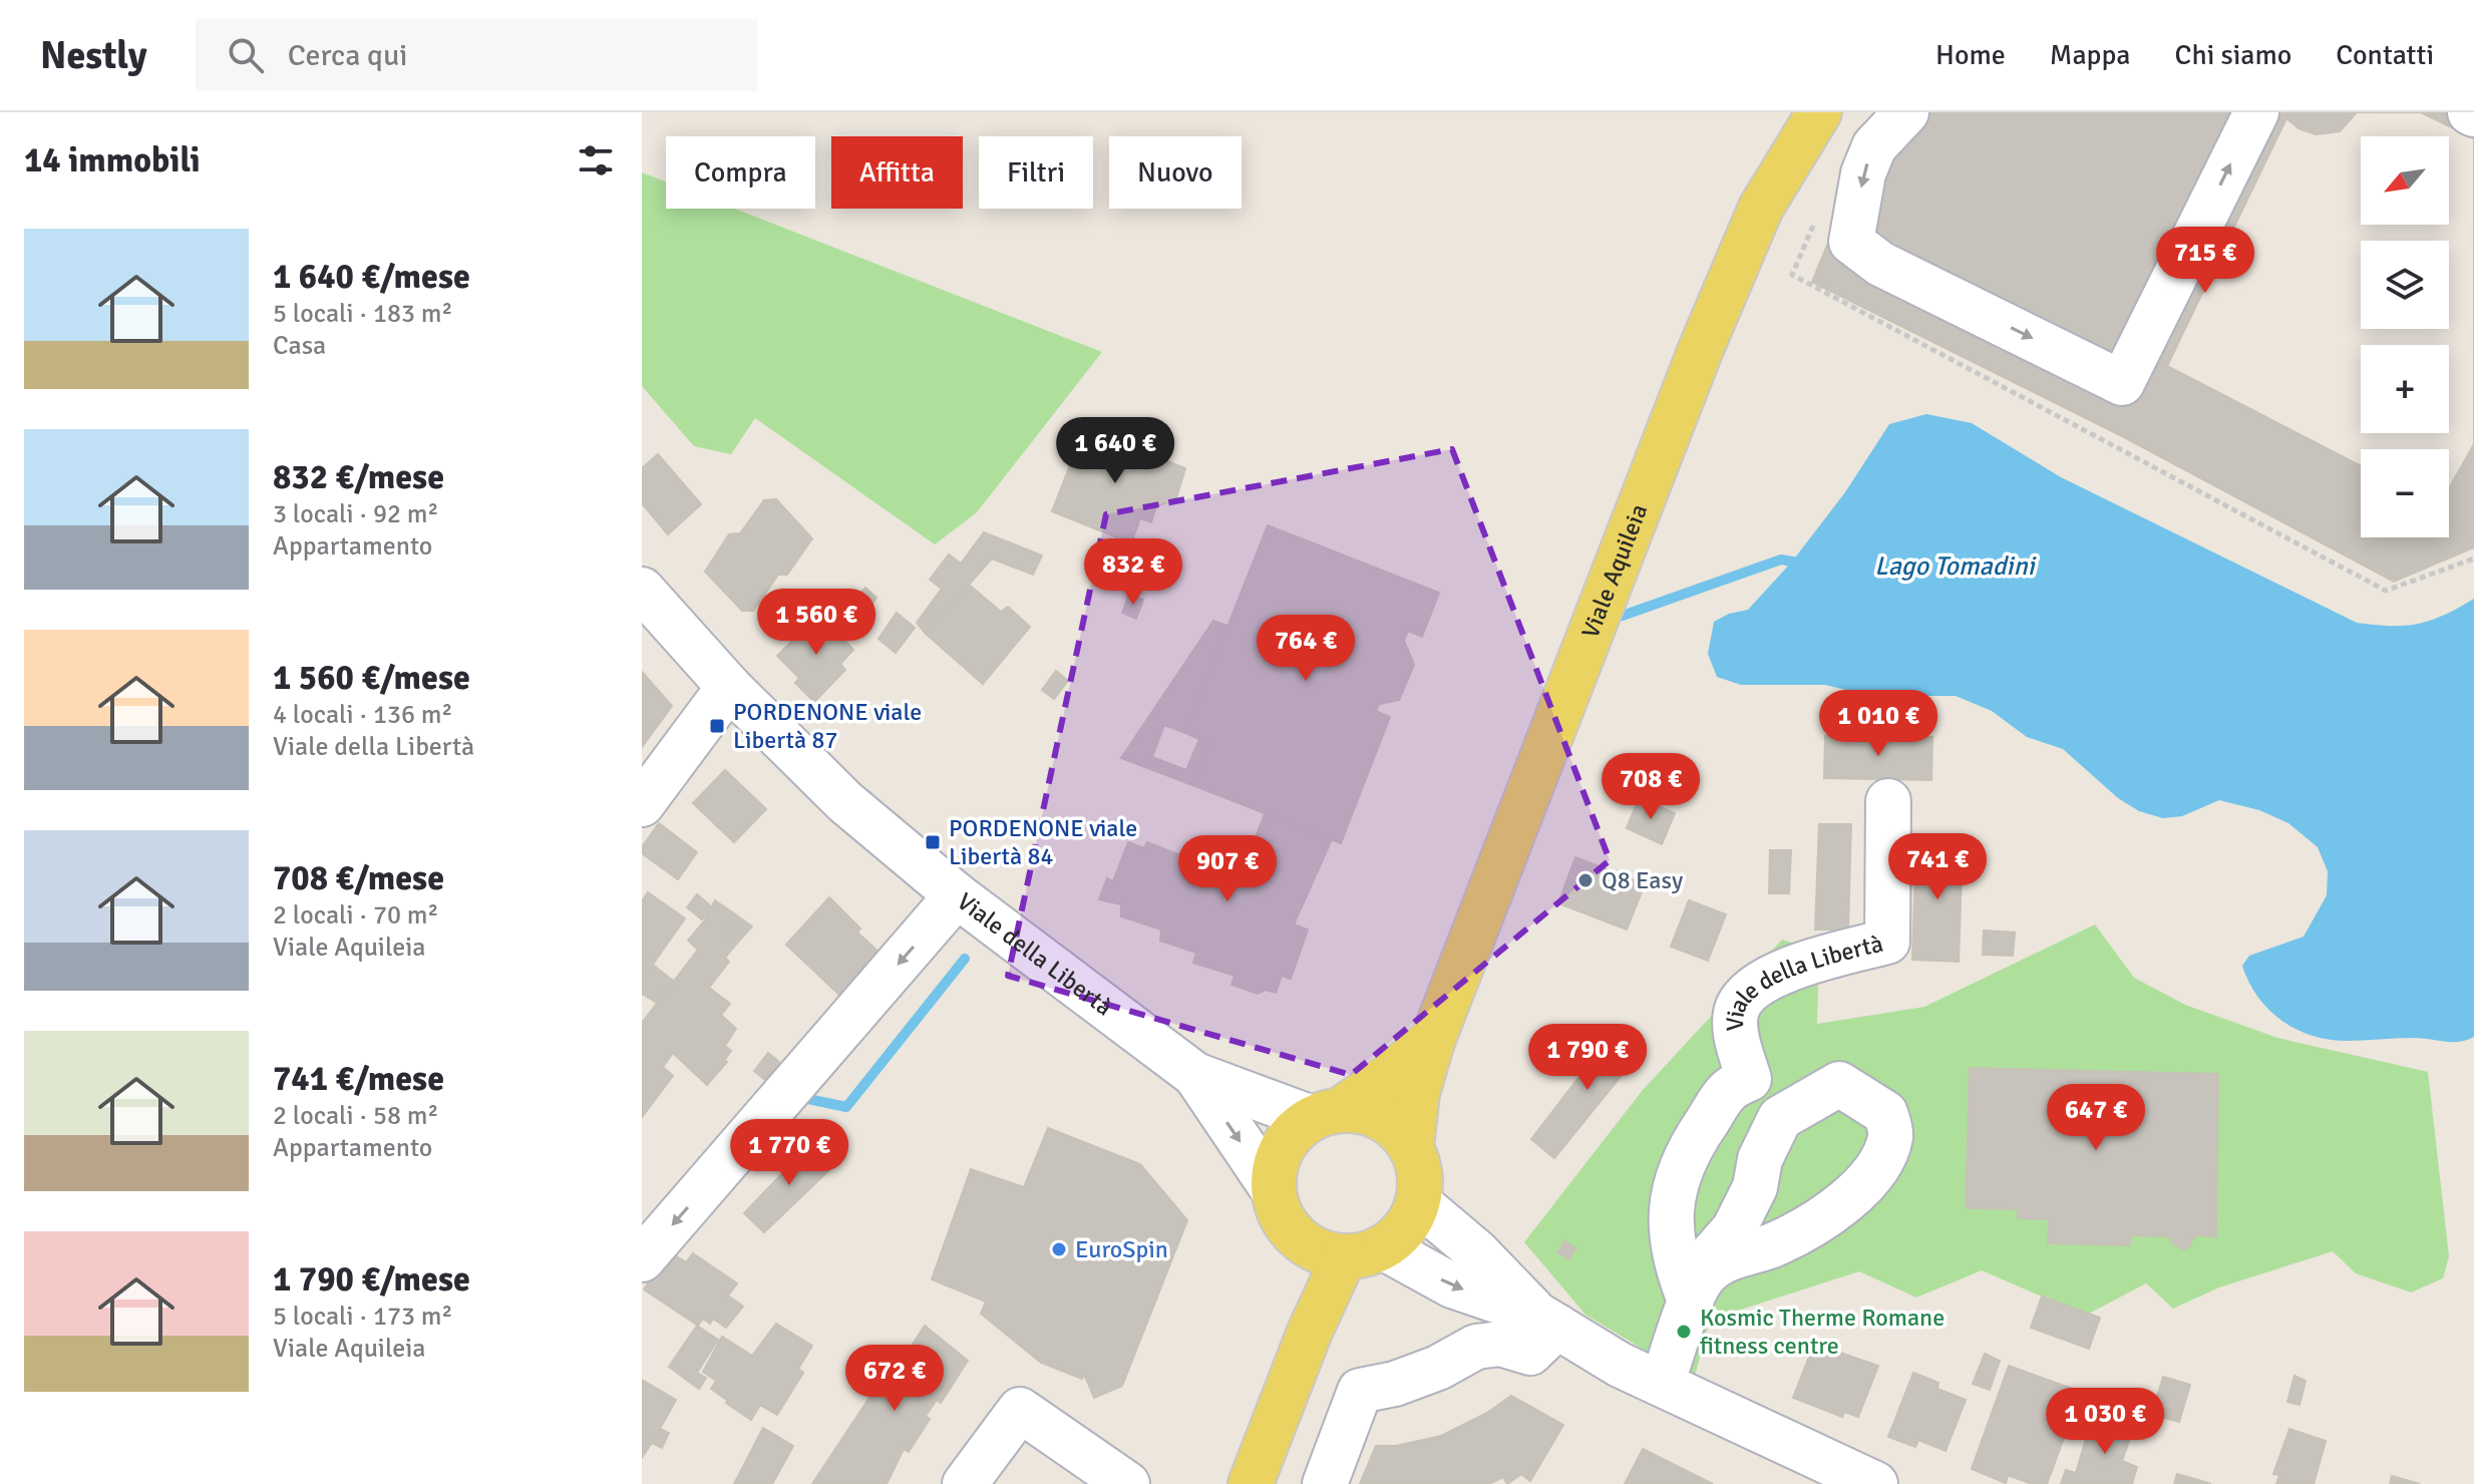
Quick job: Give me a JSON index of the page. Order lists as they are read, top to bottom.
{
  "streets": {
    "main road": ["Viale Aquileia"],
    "street": ["Viale della Libertà"]
  },
  "crossings": [
    ["Viale Aquileia", "Viale della Libertà"]
  ],
  "water": ["Lago Tomadini"],
  "places": {
    "transit": ["PORDENONE viale Libertà 87", "PORDENONE viale Libertà 84"],
    "other": ["Q8 Easy", "EuroSpin", "Kosmic Therme Romane fitness centre"]
  },
  "north": "bottom left",
  "page": {
    "header": "Nestly",
    "search": "Cerca qui",
    "nav": [
      "Home",
      "Mappa",
      "Chi siamo",
      "Contatti"
    ],
    "heading": "14 immobili",
    "map_buttons": ["+", "−"],
    "chip": [
      "Compra",
      "Affitta",
      "Filtri",
      "Nuovo"
    ],
    "list": [
      {
        "name": "1 640 €/mese",
        "note": "5 locali · 183 m² · Casa"
      },
      {
        "name": "832 €/mese",
        "note": "3 locali · 92 m² · Appartamento"
      },
      {
        "name": "1 560 €/mese",
        "note": "4 locali · 136 m² · Viale della Libertà"
      },
      {
        "name": "708 €/mese",
        "note": "2 locali · 70 m² · Viale Aquileia"
      },
      {
        "name": "741 €/mese",
        "note": "2 locali · 58 m² · Appartamento"
      },
      {
        "name": "1 790 €/mese",
        "note": "5 locali · 173 m² · Viale Aquileia"
      }
    ],
    "price": [
      "715 €",
      "1 640 €",
      "832 €",
      "1 560 €",
      "764 €",
      "1 010 €",
      "708 €",
      "741 €",
      "907 €",
      "1 790 €",
      "647 €",
      "1 770 €",
      "672 €",
      "1 030 €"
    ]
  }
}
